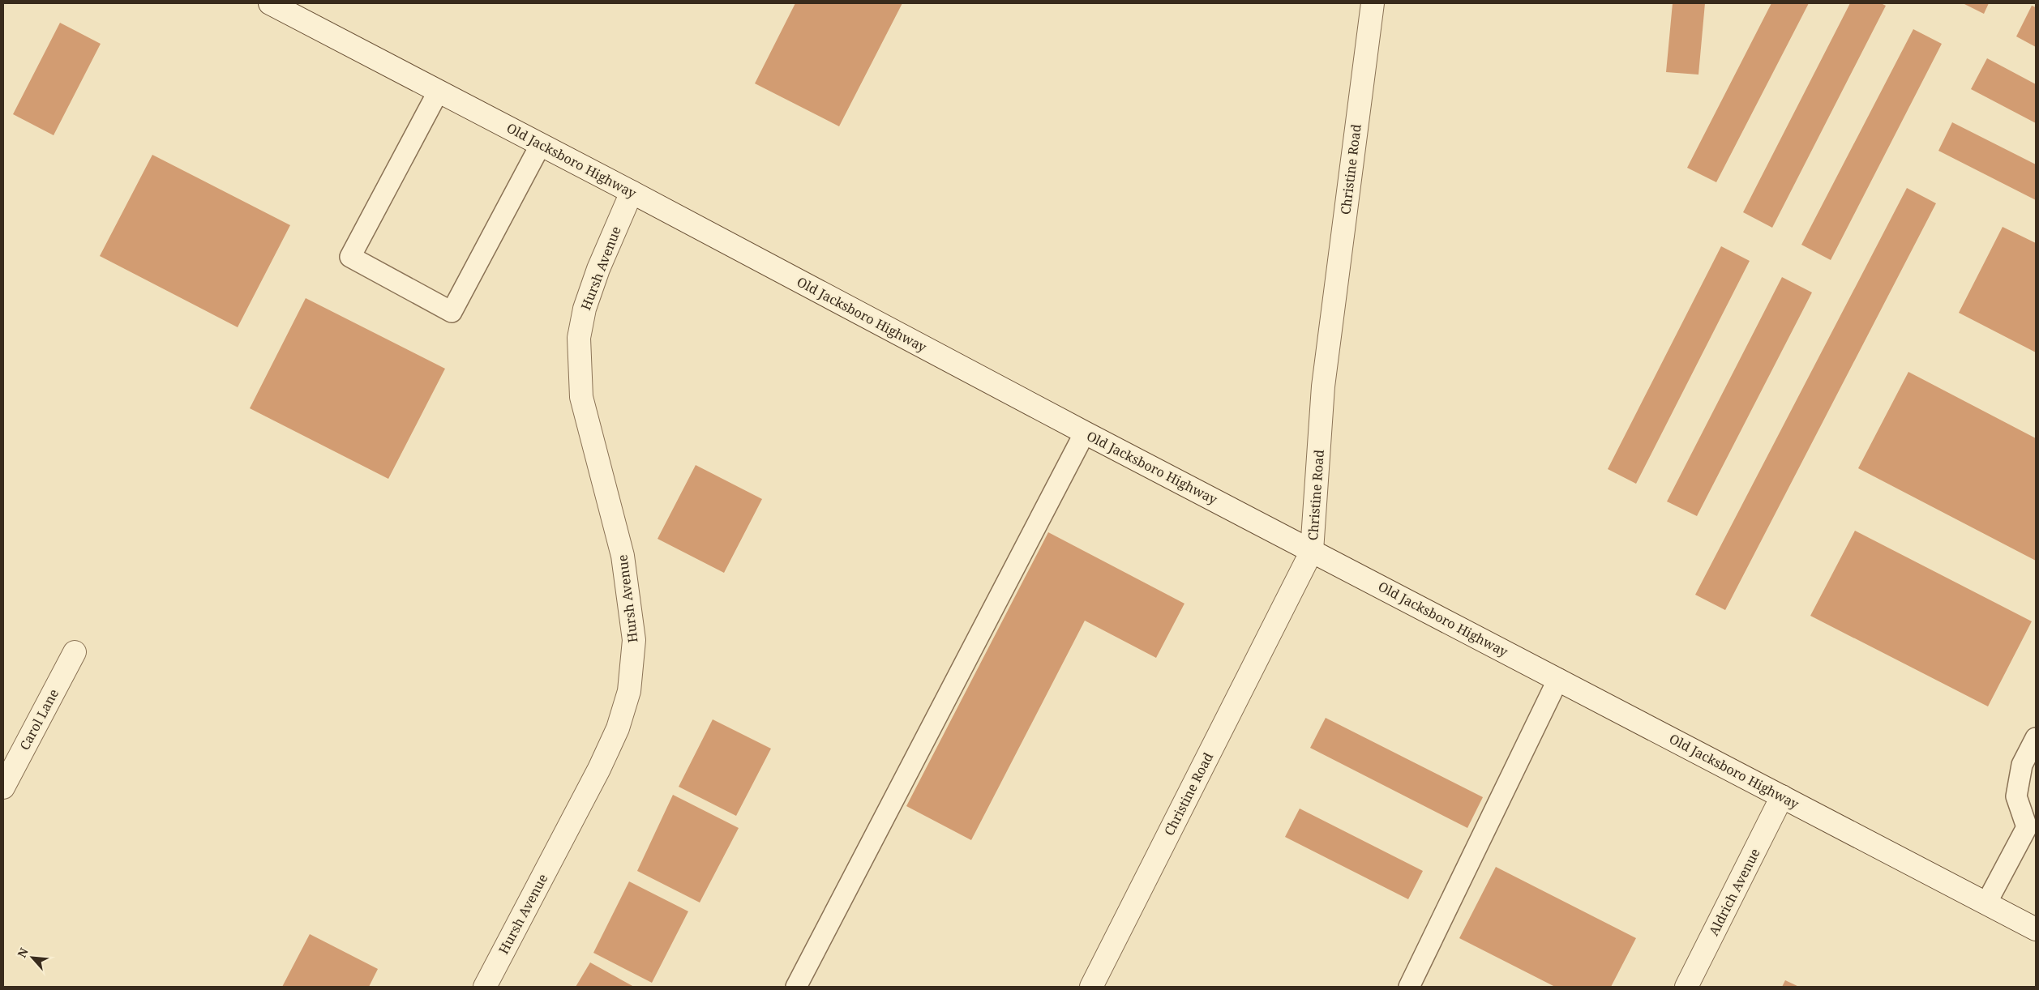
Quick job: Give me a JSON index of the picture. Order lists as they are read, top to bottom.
{
  "streets": {
    "street": [
      "Old Jacksboro Highway",
      "Christine Road",
      "Hursh Avenue",
      "Carol Lane",
      "Aldrich Avenue"
    ]
  },
  "crossings": [
    ["Old Jacksboro Highway", "Christine Road"],
    ["Old Jacksboro Highway", "Hursh Avenue"],
    ["Old Jacksboro Highway", "Aldrich Avenue"]
  ],
  "north": "top left"
}
